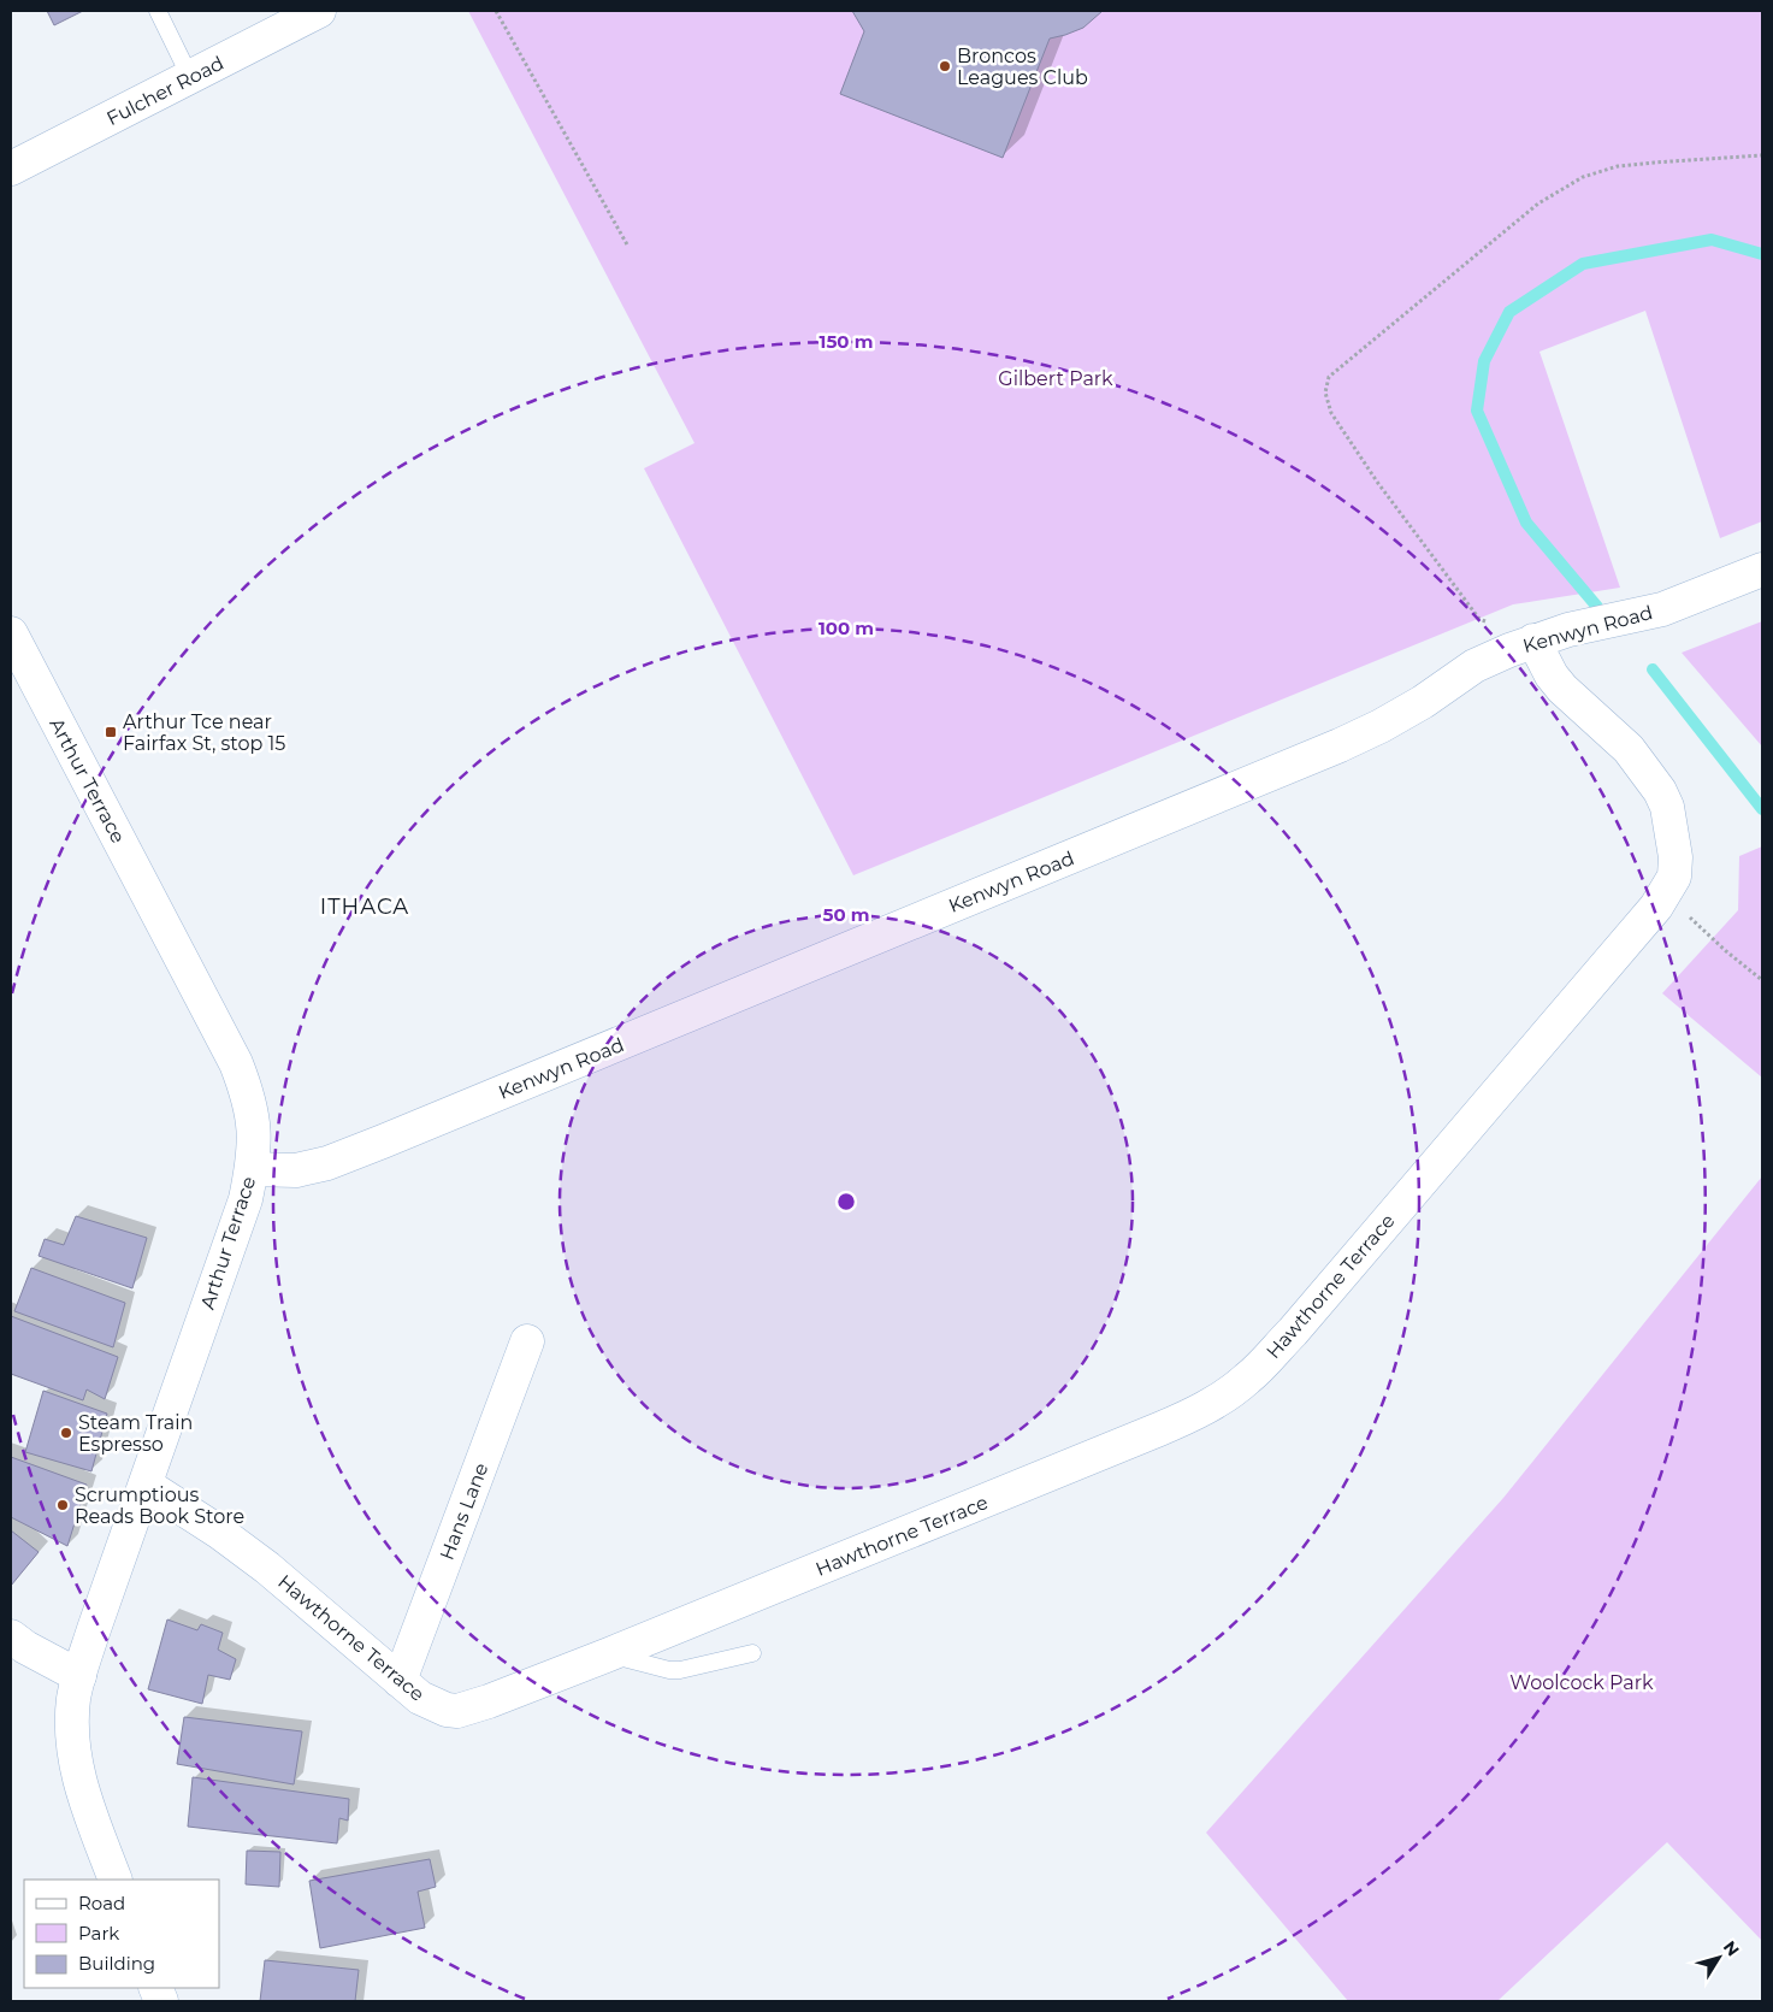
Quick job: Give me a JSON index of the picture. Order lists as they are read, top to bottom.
{
  "streets": {
    "street": [
      "Fulcher Road",
      "Kenwyn Road",
      "Arthur Terrace",
      "Hawthorne Terrace",
      "Hans Lane"
    ]
  },
  "crossings": [
    ["Kenwyn Road", "Arthur Terrace"],
    ["Kenwyn Road", "Hawthorne Terrace"],
    ["Arthur Terrace", "Hawthorne Terrace"],
    ["Hawthorne Terrace", "Hans Lane"]
  ],
  "districts": ["ITHACA"],
  "parks": ["Gilbert Park", "Woolcock Park"],
  "places": {
    "other": ["Broncos Leagues Club", "Steam Train Espresso", "Scrumptious Reads Book Store"],
    "transit": ["Arthur Tce near Fairfax St, stop 15"]
  },
  "legend": ["Road", "Park", "Building"],
  "north": "top right",
  "rings": ["150 m", "100 m", "50 m"]
}
